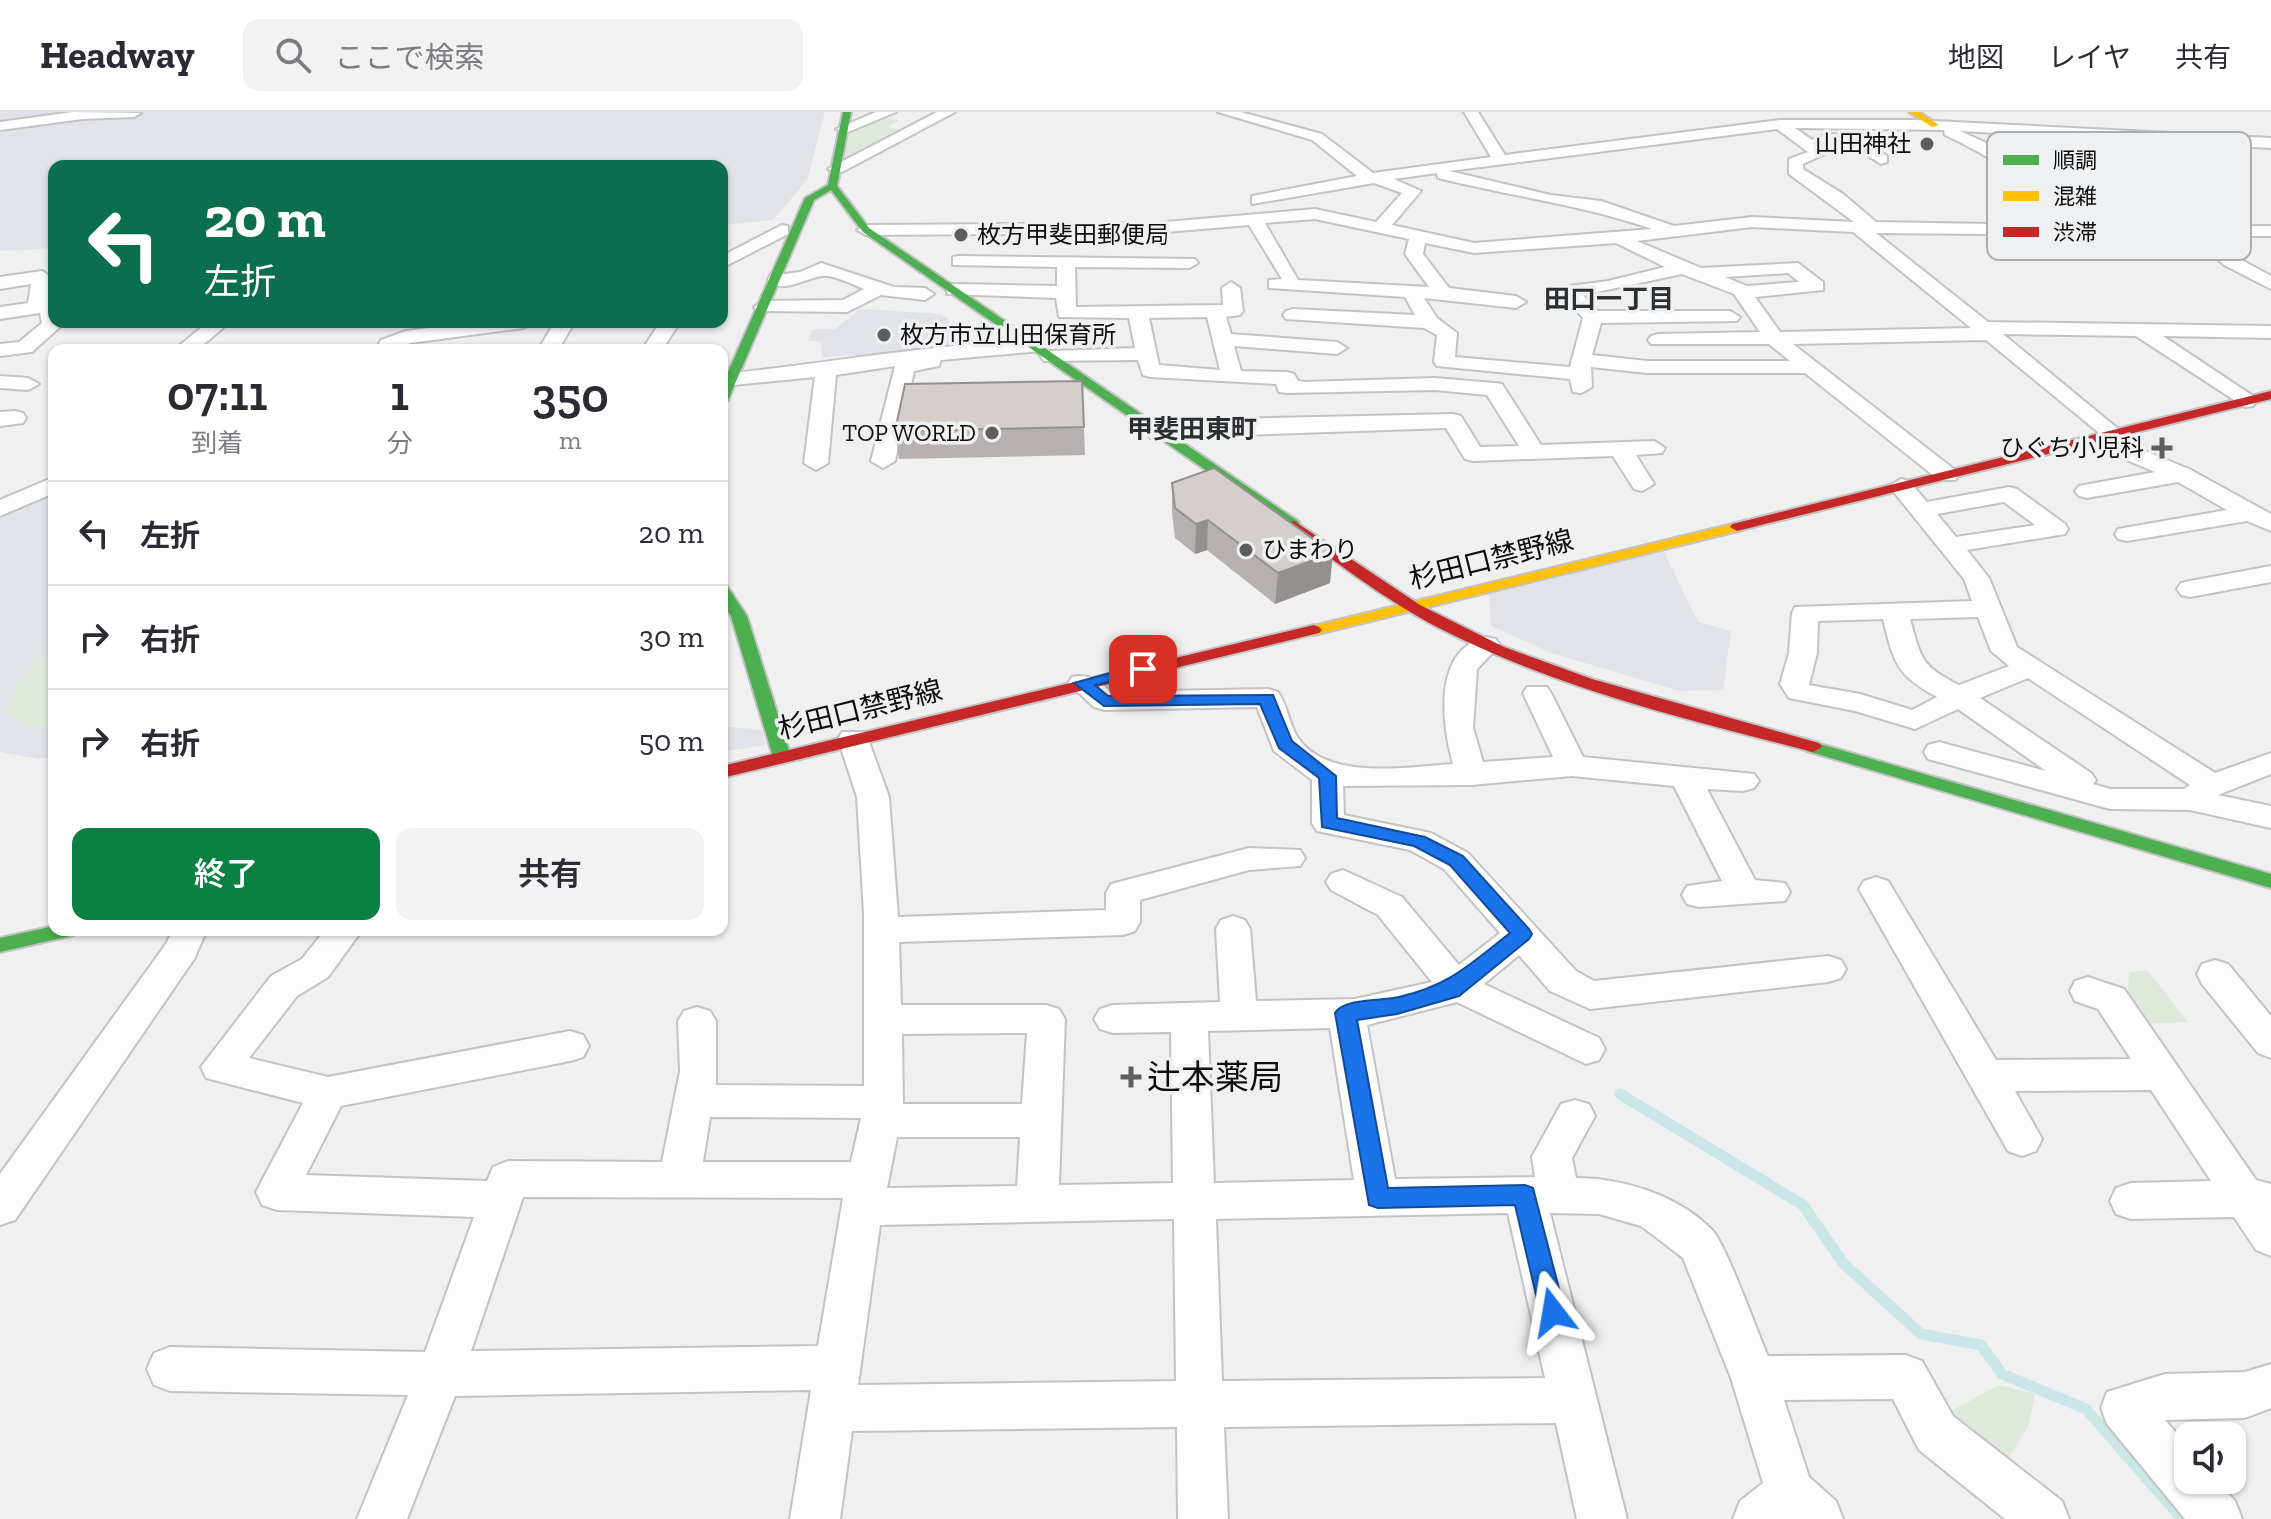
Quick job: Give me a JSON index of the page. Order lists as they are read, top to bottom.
{
  "streets": {
    "street": ["杉田口禁野線"]
  },
  "districts": ["田口一丁目", "甲斐田東町"],
  "places": {
    "other": [
      "山田神社",
      "枚方甲斐田郵便局",
      "枚方市立山田保育所",
      "TOP WORLD",
      "ひまわり"
    ],
    "health": ["ひぐち小児科", "辻本薬局"]
  },
  "legend": ["順調", "混雑", "渋滞"],
  "page": {
    "header": "Headway",
    "search": "ここで検索",
    "nav": ["地図", "レイヤ", "共有"],
    "turn": ["20 m", "左折"],
    "eta": [
      "07:11",
      "到着",
      "1",
      "分",
      "350",
      "m"
    ],
    "list": [
      {
        "name": "左折",
        "value": "20 m"
      },
      {
        "name": "右折",
        "value": "30 m"
      },
      {
        "name": "右折",
        "value": "50 m"
      }
    ],
    "buttons": ["終了", "共有"]
  }
}
